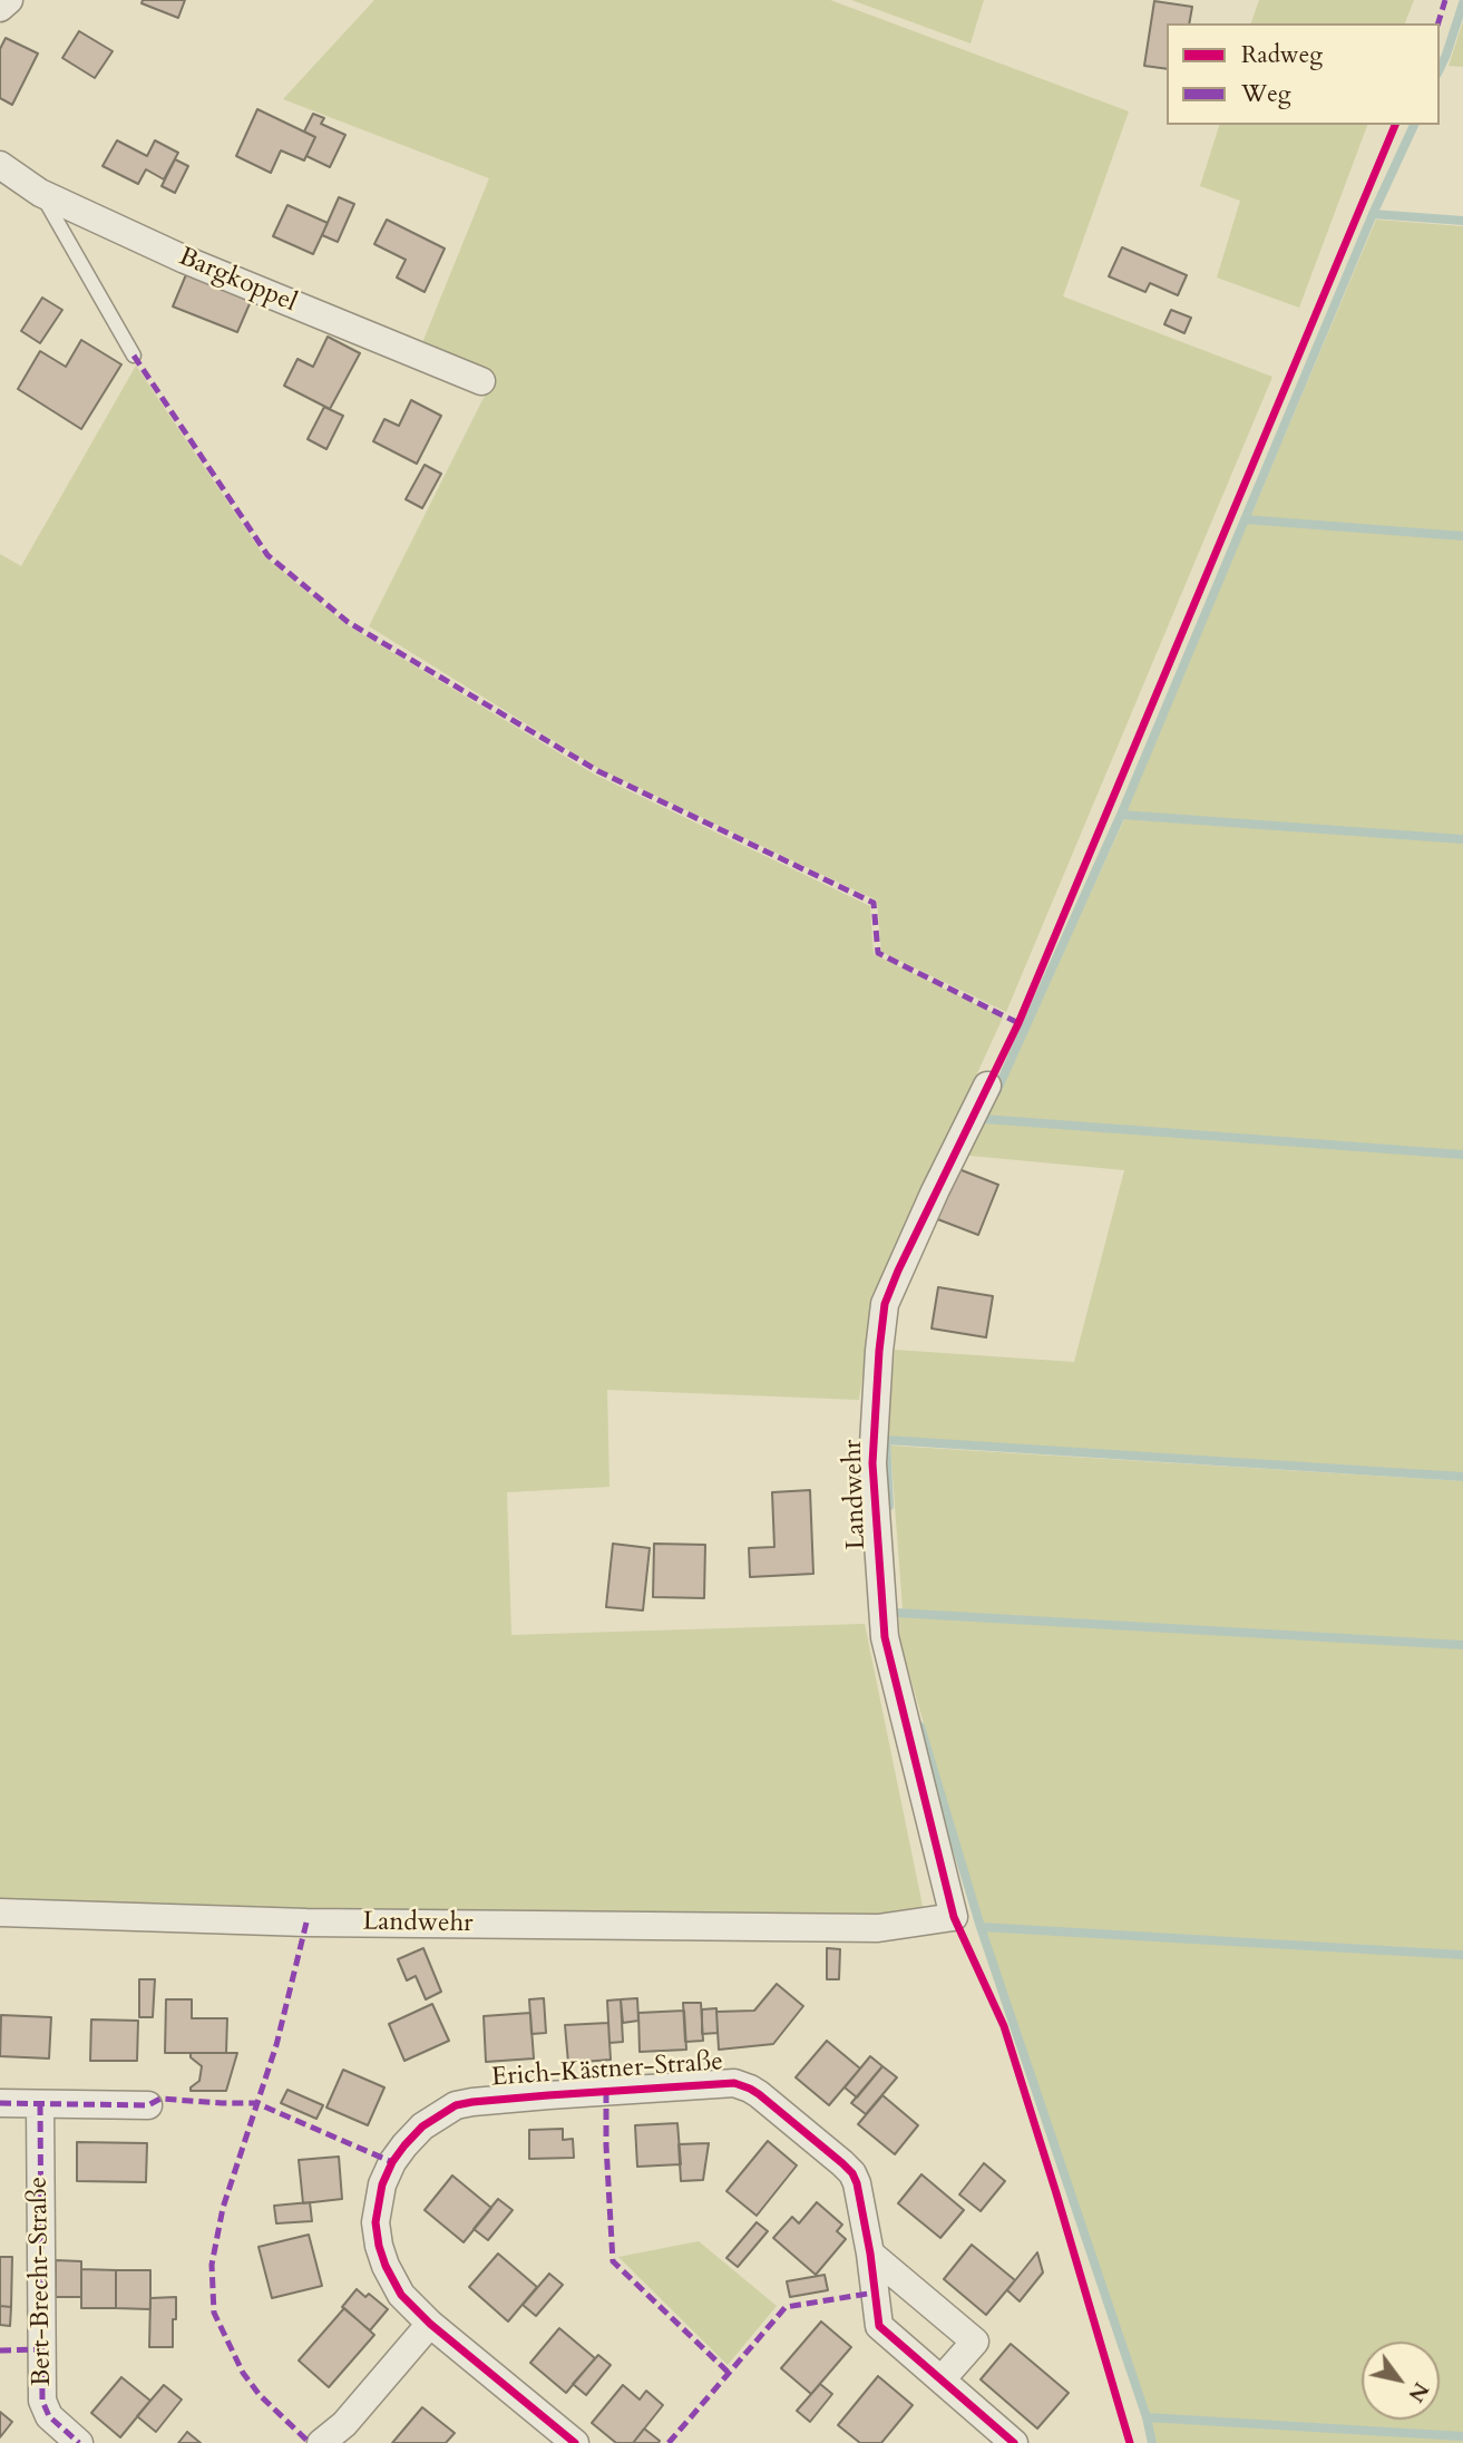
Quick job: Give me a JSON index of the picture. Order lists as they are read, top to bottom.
{
  "streets": {
    "street": [
      "Bargkoppel",
      "Landwehr",
      "Erich-Kästner-Straße",
      "Bert-Brecht-Straße"
    ]
  },
  "legend": ["Radweg", "Weg"],
  "north": "bottom right"
}
